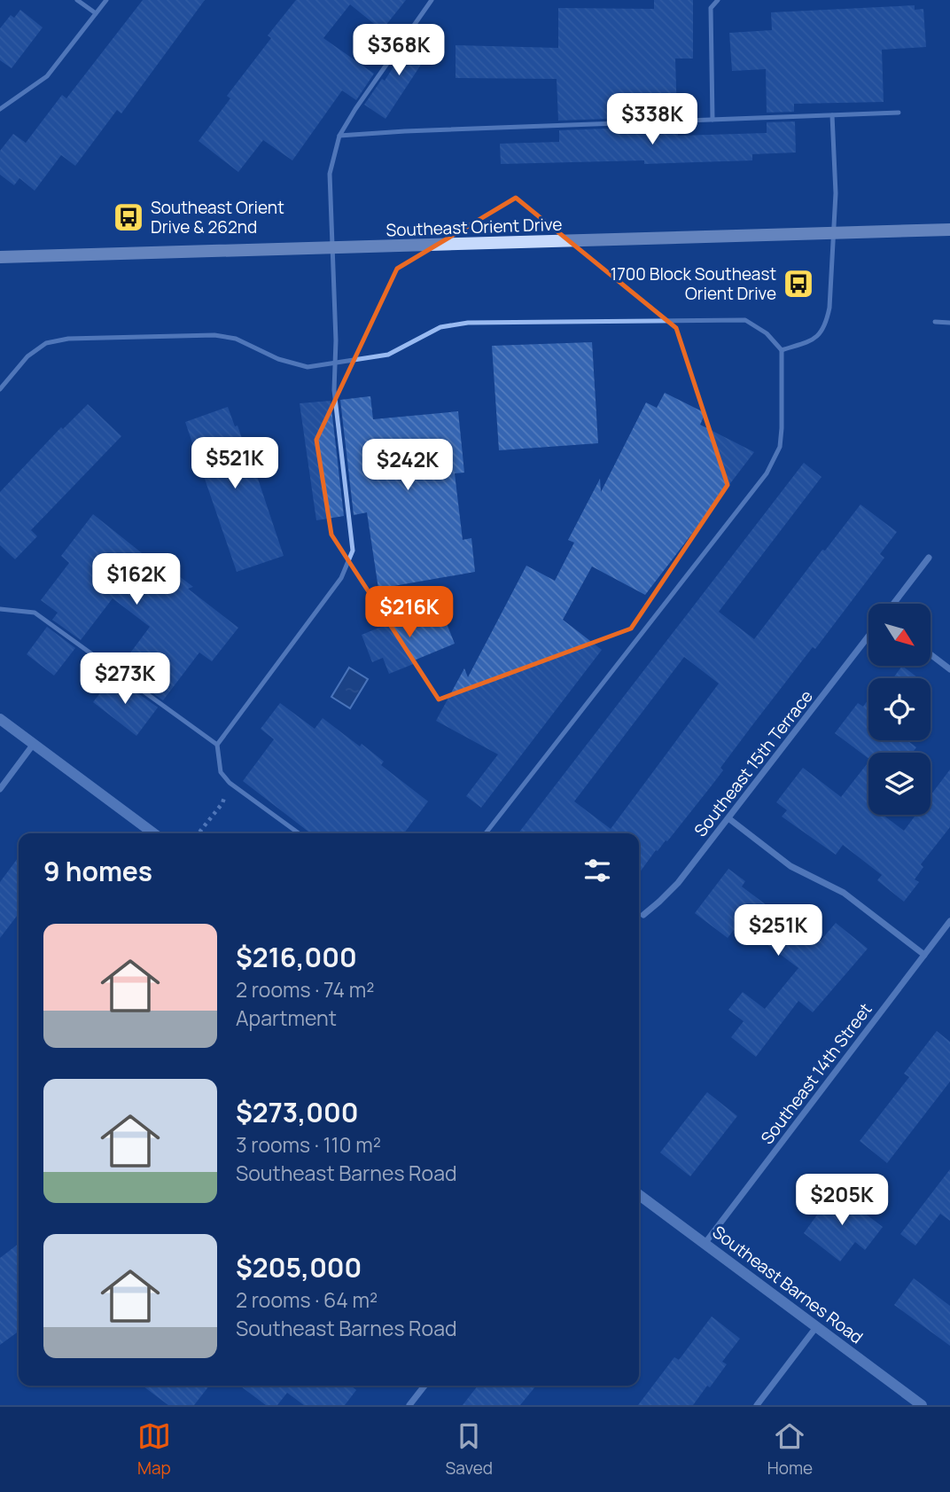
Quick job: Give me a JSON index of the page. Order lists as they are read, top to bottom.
{
  "streets": {
    "main road": ["Southeast Orient Drive"],
    "street": ["Southeast 15th Terrace", "Southeast 14th Street", "Southeast Barnes Road"]
  },
  "crossings": [
    ["Southeast 14th Street", "Southeast Barnes Road"]
  ],
  "places": {
    "bus stop": ["Southeast Orient Drive & 262nd", "1700 Block Southeast Orient Drive"]
  },
  "north": "bottom right",
  "page": {
    "price": [
      "$368K",
      "$338K",
      "$521K",
      "$242K",
      "$162K",
      "$216K",
      "$273K",
      "$251K",
      "$205K"
    ],
    "heading": "9 homes",
    "list": [
      {
        "name": "$216,000",
        "note": "2 rooms · 74 m² · Apartment"
      },
      {
        "name": "$273,000",
        "note": "3 rooms · 110 m² · Southeast Barnes Road"
      },
      {
        "name": "$205,000",
        "note": "2 rooms · 64 m² · Southeast Barnes Road"
      }
    ],
    "tabs": ["Map", "Saved", "Home"]
  }
}
